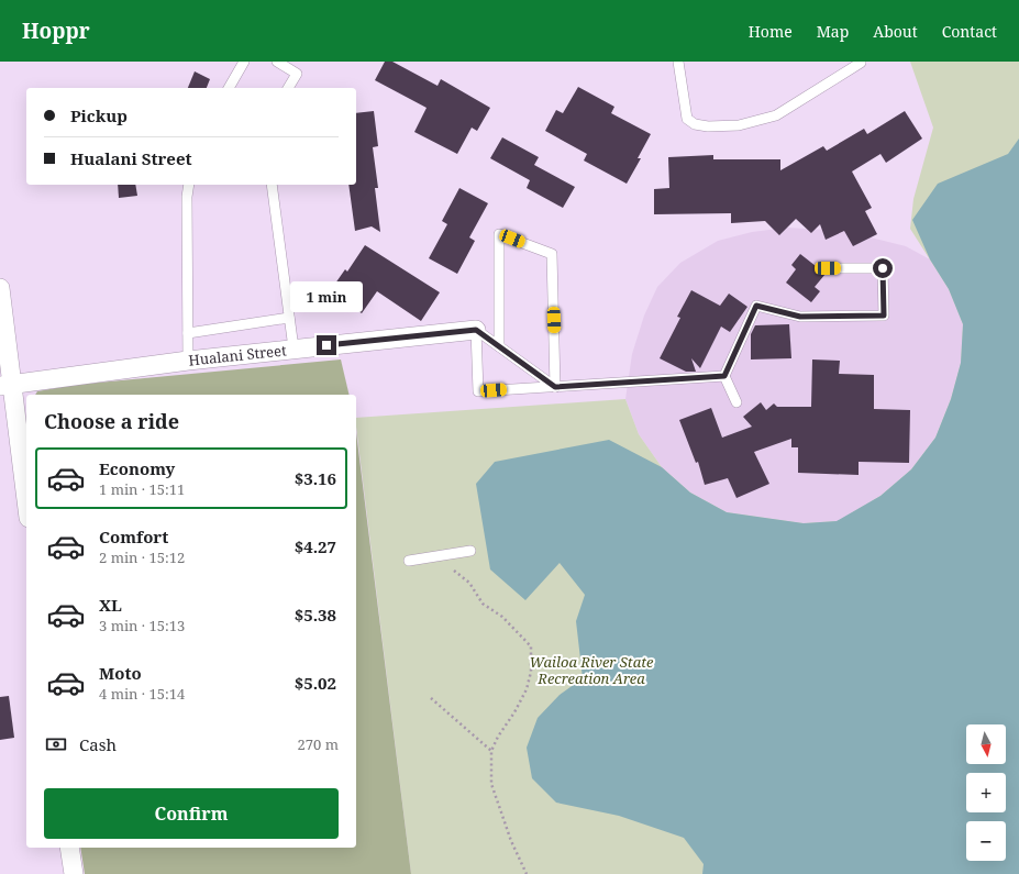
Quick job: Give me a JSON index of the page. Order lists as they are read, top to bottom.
{
  "streets": {
    "street": ["Hualani Street"]
  },
  "parks": ["Wailoa River State Recreation Area"],
  "north": "bottom",
  "page": {
    "header": "Hoppr",
    "nav": [
      "Home",
      "Map",
      "About",
      "Contact"
    ],
    "banner": ["Pickup", "Hualani Street"],
    "bubble": "1 min",
    "heading": "Choose a ride",
    "list": [
      {
        "name": "Economy",
        "note": "1 min · 15:11",
        "value": "$3.16"
      },
      {
        "name": "Comfort",
        "note": "2 min · 15:12",
        "value": "$4.27"
      },
      {
        "name": "XL",
        "note": "3 min · 15:13",
        "value": "$5.38"
      },
      {
        "name": "Moto",
        "note": "4 min · 15:14",
        "value": "$5.02"
      }
    ],
    "pay": ["Cash", "270 m"],
    "map_buttons": ["+", "−"],
    "buttons": "Confirm"
  }
}
